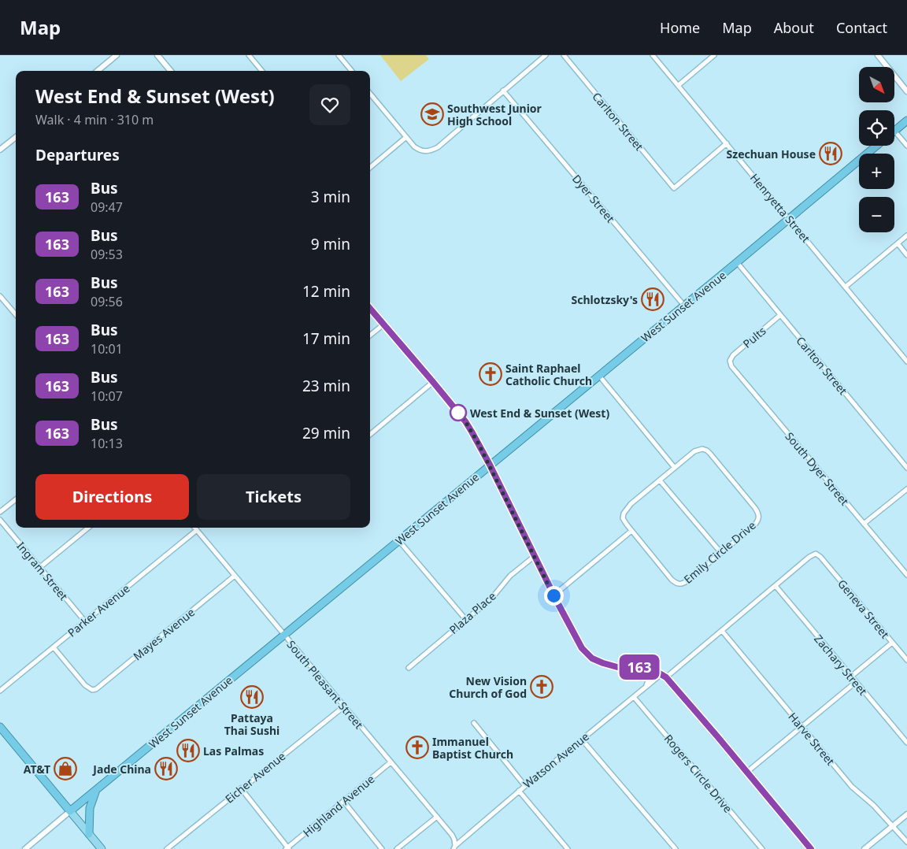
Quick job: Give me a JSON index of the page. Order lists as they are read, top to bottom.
{
  "streets": {
    "highway": ["West Sunset Avenue"],
    "street": [
      "Carlton Street",
      "Dyer Street",
      "Henryetta Street",
      "Pults",
      "South Dyer Street",
      "Emily Circle Drive",
      "Ingram Street",
      "Geneva Street",
      "Parker Avenue",
      "Plaza Place",
      "Mayes Avenue",
      "Zachary Street",
      "South Pleasant Street",
      "Harve Street",
      "Watson Avenue",
      "Rogers Circle Drive",
      "Eicher Avenue",
      "Highland Avenue"
    ]
  },
  "crossings": [
    ["Carlton Street", "Henryetta Street"],
    ["Carlton Street", "West Sunset Avenue"],
    ["Carlton Street", "Pults"],
    ["Dyer Street", "West Sunset Avenue"],
    ["Henryetta Street", "West Sunset Avenue"],
    ["West Sunset Avenue", "South Pleasant Street"],
    ["Pults", "South Dyer Street"],
    ["Ingram Street", "Parker Avenue"],
    ["Geneva Street", "Watson Avenue"],
    ["Parker Avenue", "Mayes Avenue"],
    ["Parker Avenue", "South Pleasant Street"],
    ["Mayes Avenue", "South Pleasant Street"],
    ["Zachary Street", "Watson Avenue"],
    ["South Pleasant Street", "Watson Avenue"],
    ["South Pleasant Street", "Eicher Avenue"],
    ["South Pleasant Street", "Highland Avenue"],
    ["Harve Street", "Watson Avenue"],
    ["Watson Avenue", "Rogers Circle Drive"]
  ],
  "places": {
    "school or university": ["Southwest Junior High School"],
    "restaurant": [
      "Szechuan House",
      "Schlotzsky's",
      "Pattaya Thai Sushi",
      "Las Palmas",
      "Jade China"
    ],
    "church": ["Saint Raphael Catholic Church", "New Vision Church of God", "Immanuel Baptist Church"],
    "other": ["West End & Sunset (West)"],
    "shop": ["AT&T"]
  },
  "lines": ["bus line 163"],
  "north": "bottom right",
  "page": {
    "header": "Map",
    "nav": [
      "Home",
      "Map",
      "About",
      "Contact"
    ],
    "on_map": "163",
    "map_buttons": ["+", "−"],
    "heading": [
      ["West End & Sunset (West)", "Walk · 4 min · 310 m"],
      "Departures"
    ],
    "list": [
      {
        "mark": "163",
        "name": "Bus",
        "note": "09:47",
        "value": "3 min"
      },
      {
        "mark": "163",
        "name": "Bus",
        "note": "09:53",
        "value": "9 min"
      },
      {
        "mark": "163",
        "name": "Bus",
        "note": "09:56",
        "value": "12 min"
      },
      {
        "mark": "163",
        "name": "Bus",
        "note": "10:01",
        "value": "17 min"
      },
      {
        "mark": "163",
        "name": "Bus",
        "note": "10:07",
        "value": "23 min"
      },
      {
        "mark": "163",
        "name": "Bus",
        "note": "10:13",
        "value": "29 min"
      }
    ],
    "buttons": ["Directions", "Tickets"]
  }
}
